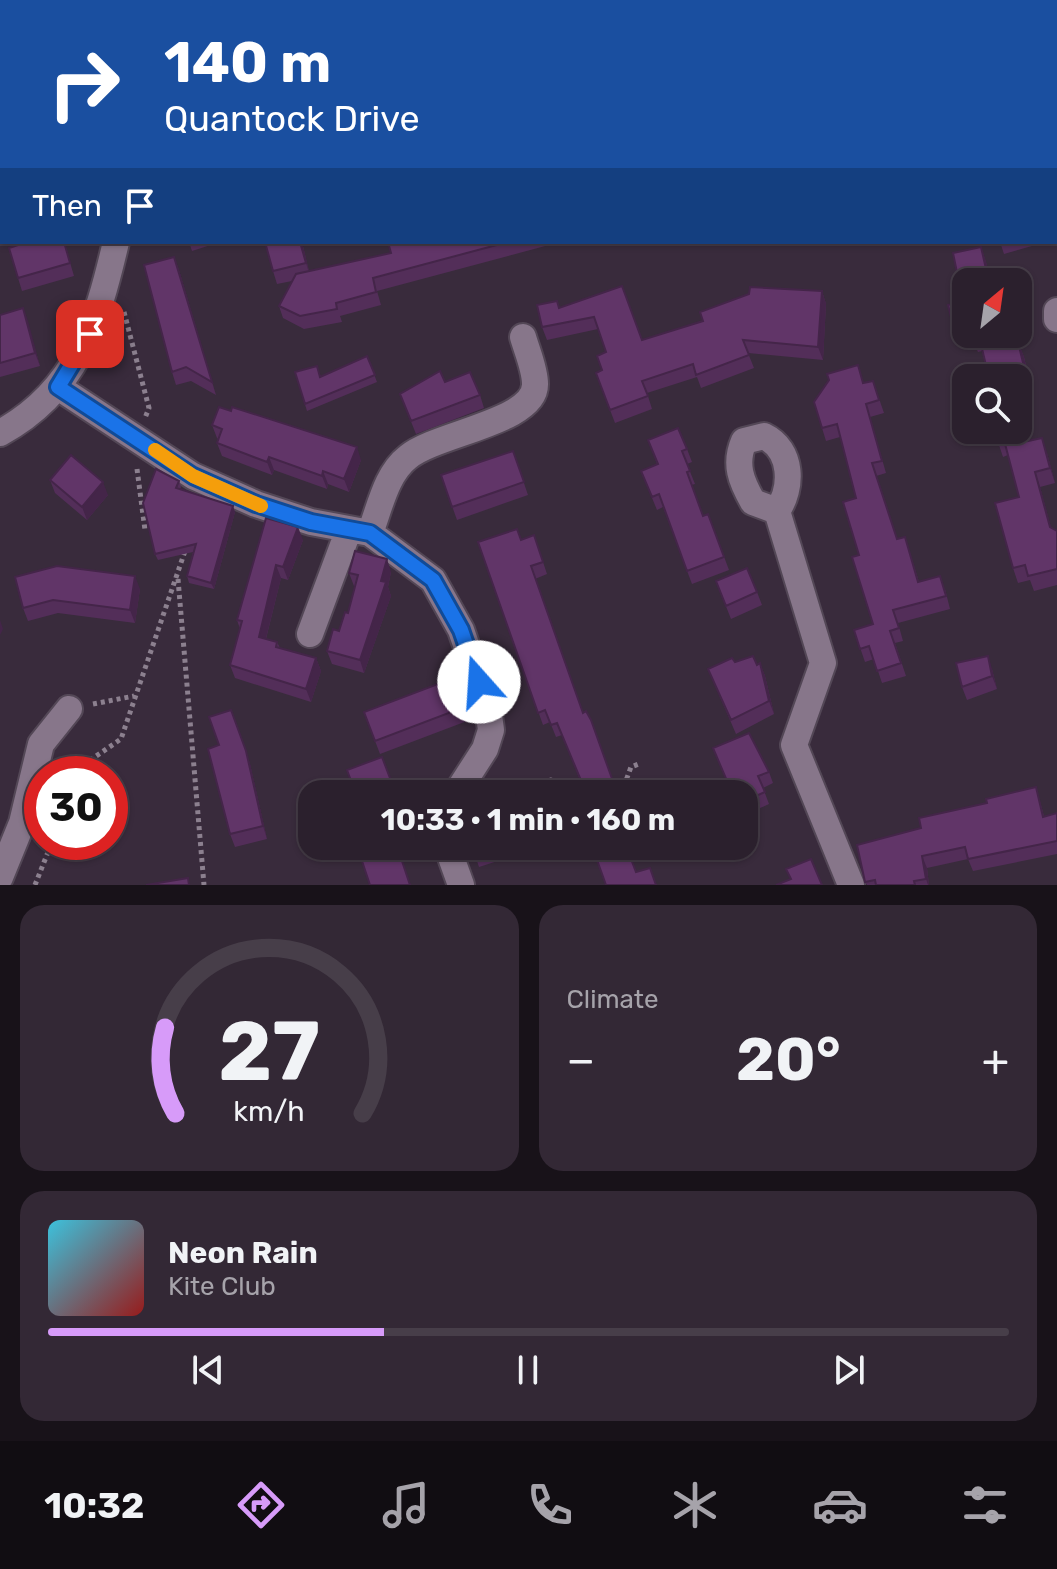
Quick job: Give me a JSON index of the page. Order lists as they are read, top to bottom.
{
  "north": "top right",
  "page": {
    "turn": ["140 m", "Quantock Drive"],
    "then": "Then",
    "limit": "30",
    "trip": "10:33 · 1 min · 160 m",
    "tile": "Climate",
    "heat": ["−", "20°", "+"],
    "song": ["Neon Rain", "Kite Club"],
    "tabs": "10:32",
    "gauge": ["27", "km/h"]
  }
}
